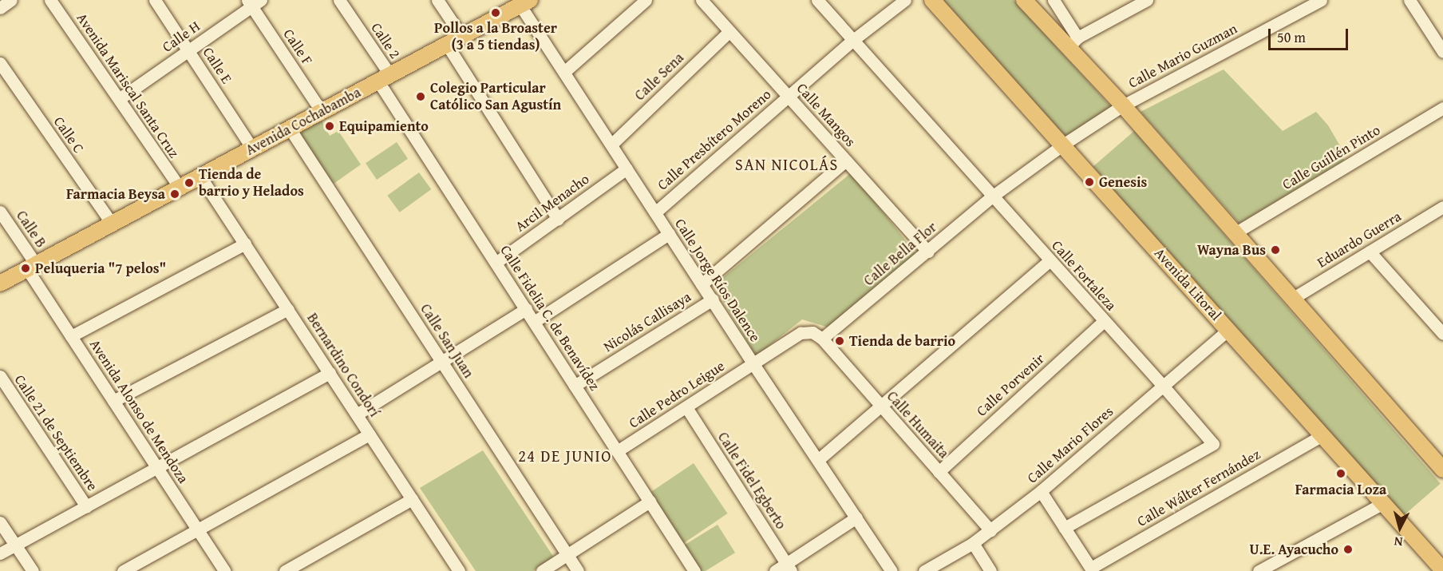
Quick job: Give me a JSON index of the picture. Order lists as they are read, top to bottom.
{
  "streets": {
    "main road": ["Avenida Cochabamba", "Avenida Litoral"],
    "street": [
      "Calle H",
      "Calle 2",
      "Calle F",
      "Calle Mario Guzman",
      "Calle E",
      "Calle Sena",
      "Avenida Mariscal Santa Cruz",
      "Calle Mangos",
      "Calle C",
      "Calle Presbítero Moreno",
      "Calle Guillén Pinto",
      "Arcil Menacho",
      "Calle B",
      "Eduardo Guerra",
      "Calle Bella Flor",
      "Calle Fortaleza",
      "Calle Jorge Ríos Dalence",
      "Calle Fidelia C. de Benavídez",
      "Nicolás Callisaya",
      "Calle San Juan",
      "Bernardino Condorí",
      "Calle Porvenir",
      "Calle Pedro Leigue",
      "Avenida Alonso de Mendoza",
      "Calle Humaita",
      "Calle 21 de Septiembre",
      "Calle Mario Flores",
      "Calle Fidel Egberto",
      "Calle Wálter Fernández"
    ]
  },
  "crossings": [
    ["Calle H", "Calle F"],
    ["Calle H", "Calle E"],
    ["Calle H", "Avenida Mariscal Santa Cruz"],
    ["Calle 2", "Avenida Cochabamba"],
    ["Calle 2", "Calle Fidelia C. de Benavídez"],
    ["Calle F", "Avenida Cochabamba"],
    ["Calle Mario Guzman", "Calle Bella Flor"],
    ["Calle Mario Guzman", "Avenida Litoral"],
    ["Calle E", "Avenida Cochabamba"],
    ["Calle Sena", "Calle Mangos"],
    ["Calle Sena", "Calle Jorge Ríos Dalence"],
    ["Avenida Mariscal Santa Cruz", "Avenida Cochabamba"],
    ["Calle Mangos", "Calle Presbítero Moreno"],
    ["Calle Mangos", "Calle Bella Flor"],
    ["Avenida Cochabamba", "Calle C"],
    ["Avenida Cochabamba", "Calle B"],
    ["Avenida Cochabamba", "Calle Jorge Ríos Dalence"],
    ["Avenida Cochabamba", "Calle Fidelia C. de Benavídez"],
    ["Avenida Cochabamba", "Calle San Juan"],
    ["Avenida Cochabamba", "Bernardino Condorí"],
    ["Avenida Cochabamba", "Avenida Alonso de Mendoza"],
    ["Calle Presbítero Moreno", "Calle Fortaleza"],
    ["Calle Presbítero Moreno", "Calle Jorge Ríos Dalence"],
    ["Arcil Menacho", "Calle Jorge Ríos Dalence"],
    ["Arcil Menacho", "Calle Fidelia C. de Benavídez"],
    ["Calle B", "Avenida Alonso de Mendoza"],
    ["Calle Bella Flor", "Calle Fortaleza"],
    ["Calle Bella Flor", "Avenida Litoral"],
    ["Calle Bella Flor", "Calle Humaita"],
    ["Calle Fortaleza", "Calle Porvenir"],
    ["Calle Fortaleza", "Calle Mario Flores"],
    ["Calle Jorge Ríos Dalence", "Nicolás Callisaya"],
    ["Calle Jorge Ríos Dalence", "Calle Pedro Leigue"],
    ["Avenida Litoral", "Calle Mario Flores"],
    ["Avenida Litoral", "Calle Wálter Fernández"],
    ["Calle Fidelia C. de Benavídez", "Nicolás Callisaya"],
    ["Calle Fidelia C. de Benavídez", "Calle Pedro Leigue"],
    ["Calle Porvenir", "Calle Humaita"],
    ["Calle Pedro Leigue", "Calle Fidel Egberto"],
    ["Calle Humaita", "Calle Mario Flores"]
  ],
  "districts": ["SAN NICOLÁS", "24 DE JUNIO"],
  "places": [
    "Pollos a la Broaster (3 a 5 tiendas)",
    "Colegio Particular Católico San Agustín",
    "Equipamiento",
    "Genesis",
    "Tienda de barrio y Helados",
    "Farmacia Beysa",
    "Wayna Bus",
    "Peluqueria \"7 pelos\"",
    "Tienda de barrio",
    "Farmacia Loza",
    "U.E. Ayacucho"
  ],
  "scale_bar": "50 m",
  "north": "bottom"
}
